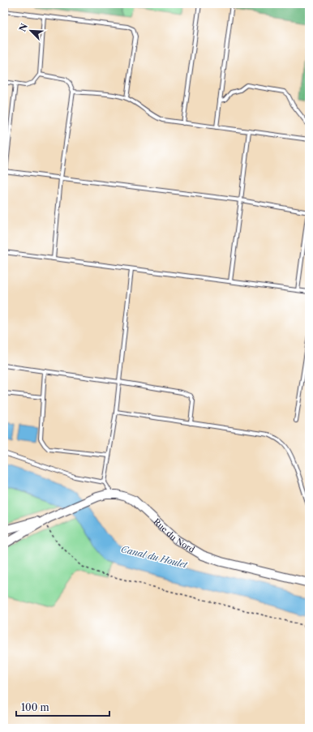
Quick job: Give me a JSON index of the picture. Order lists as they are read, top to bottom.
{
  "streets": {
    "street": ["Rue du Nord"]
  },
  "water": ["Canal du Houlet"],
  "scale_bar": "100 m",
  "north": "top left"
}
